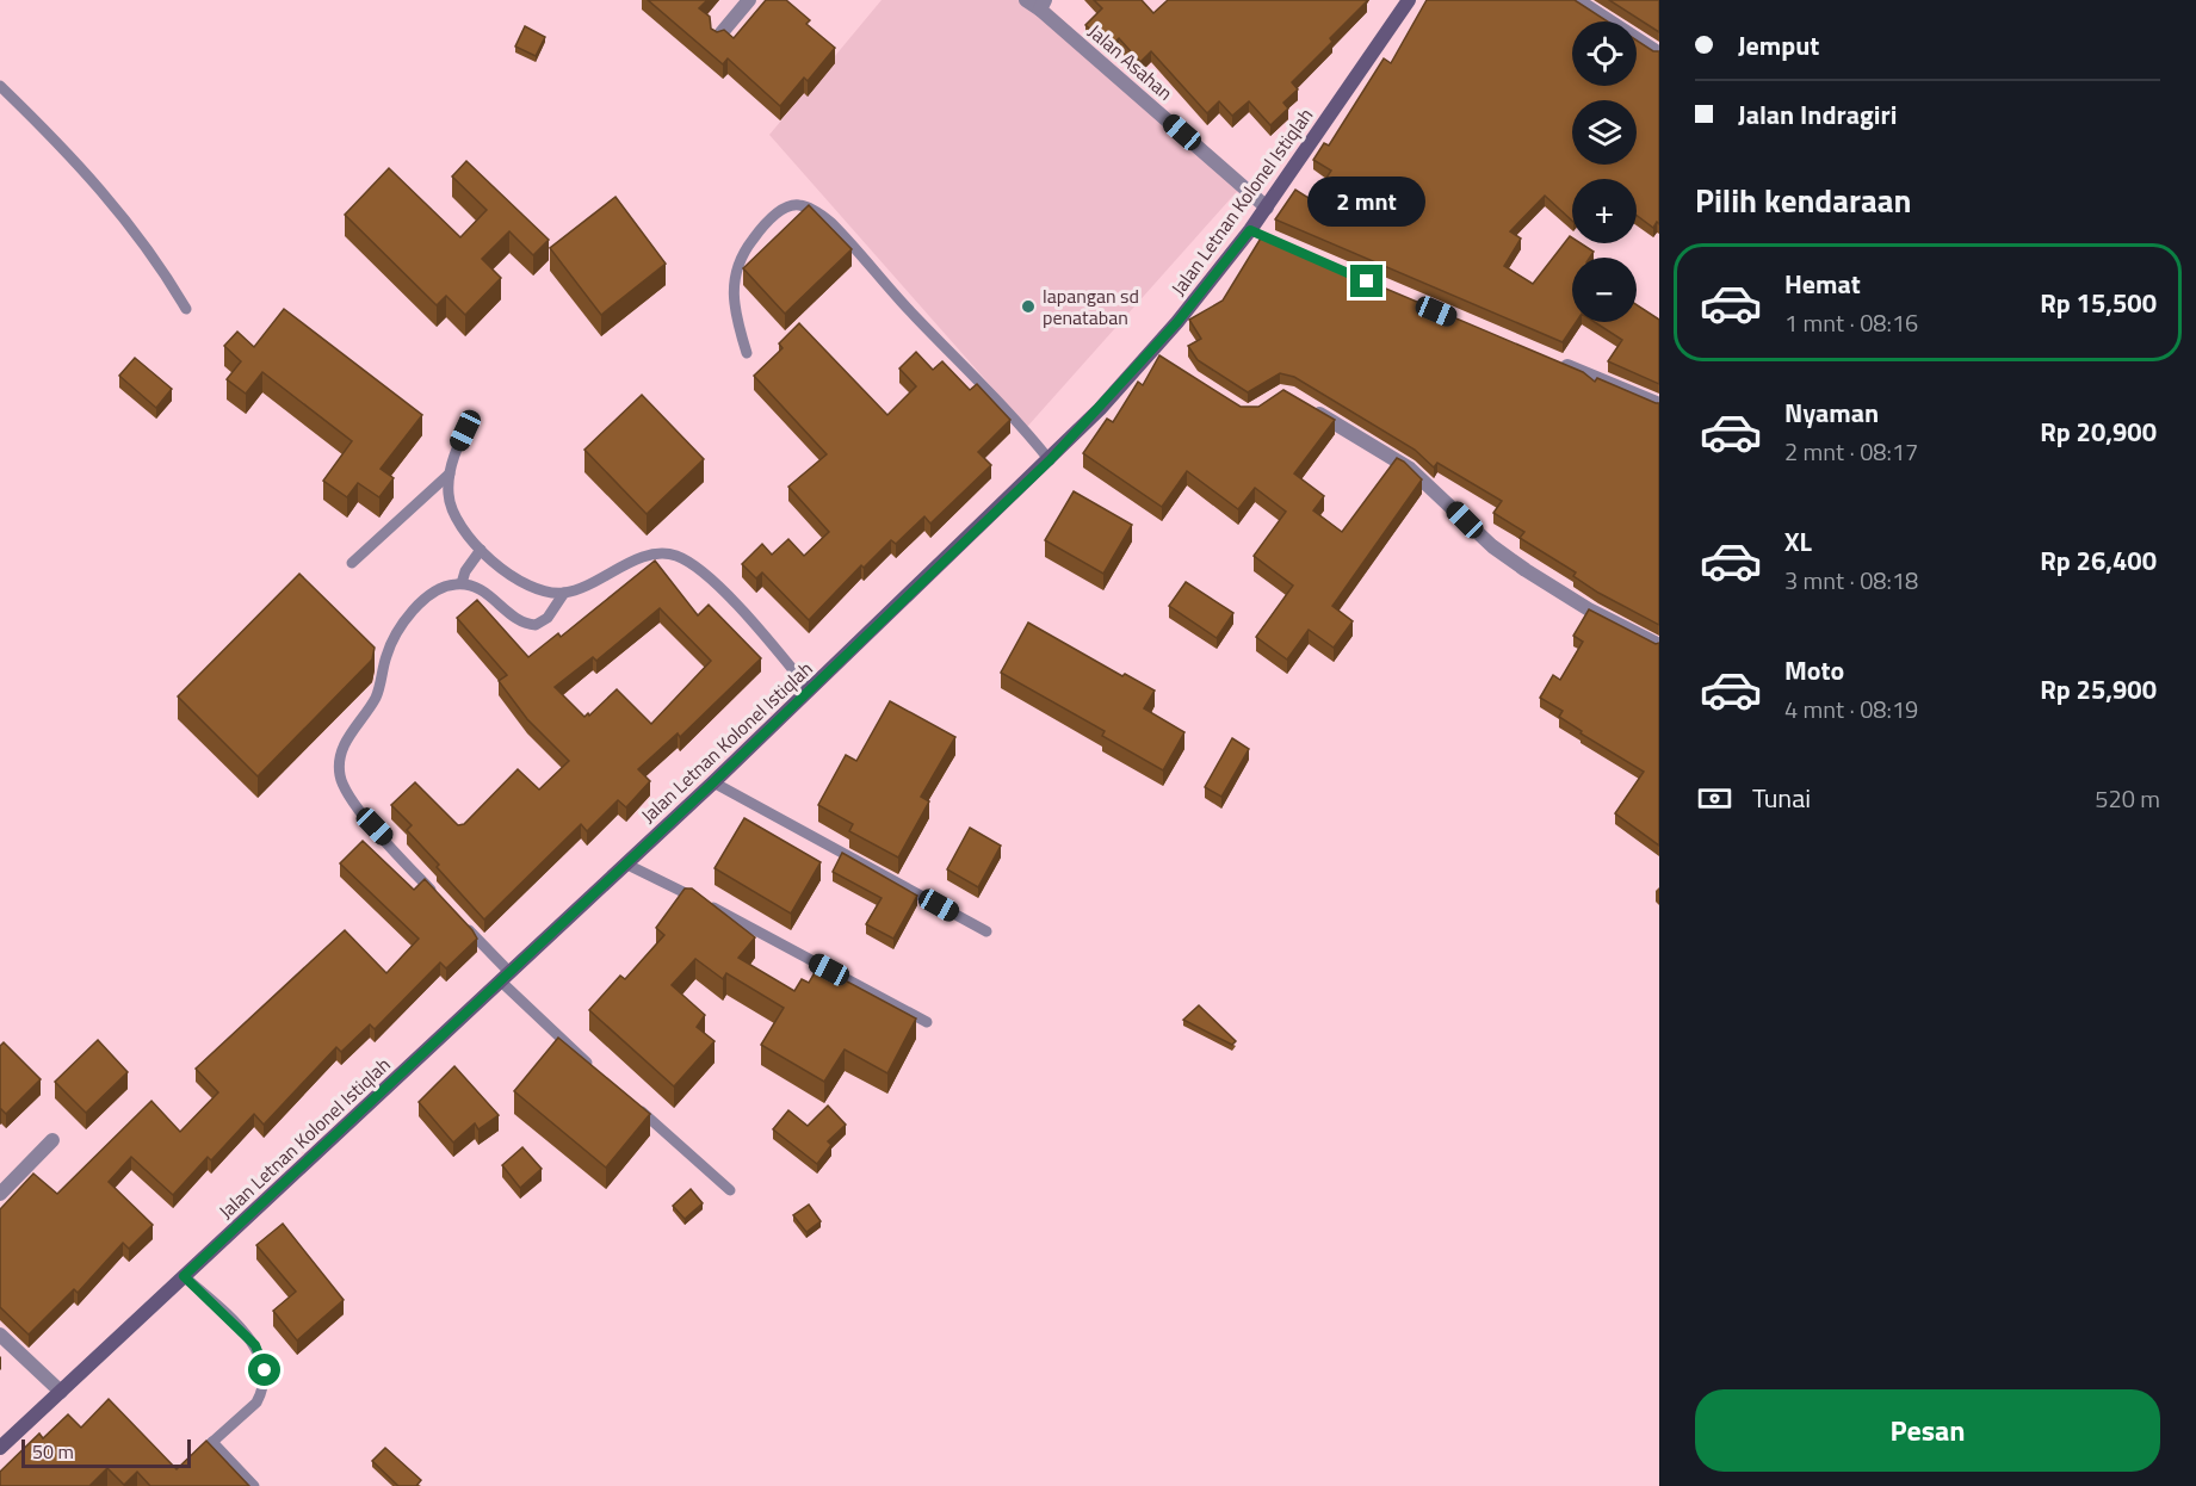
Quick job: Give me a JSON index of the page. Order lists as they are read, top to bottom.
{
  "streets": {
    "street": ["Jalan Asahan", "Jalan Letnan Kolonel Istiqlah"]
  },
  "crossings": [
    ["Jalan Asahan", "Jalan Letnan Kolonel Istiqlah"]
  ],
  "places": ["lapangan sd penataban"],
  "scale_bar": "50 m",
  "page": {
    "banner": ["Jemput", "Jalan Indragiri"],
    "map_buttons": ["+", "−"],
    "heading": "Pilih kendaraan",
    "bubble": "2 mnt",
    "list": [
      {
        "name": "Hemat",
        "note": "1 mnt · 08:16",
        "value": "Rp 15,500"
      },
      {
        "name": "Nyaman",
        "note": "2 mnt · 08:17",
        "value": "Rp 20,900"
      },
      {
        "name": "XL",
        "note": "3 mnt · 08:18",
        "value": "Rp 26,400"
      },
      {
        "name": "Moto",
        "note": "4 mnt · 08:19",
        "value": "Rp 25,900"
      }
    ],
    "pay": ["Tunai", "520 m"],
    "buttons": "Pesan",
    "scale": "50 m"
  }
}
